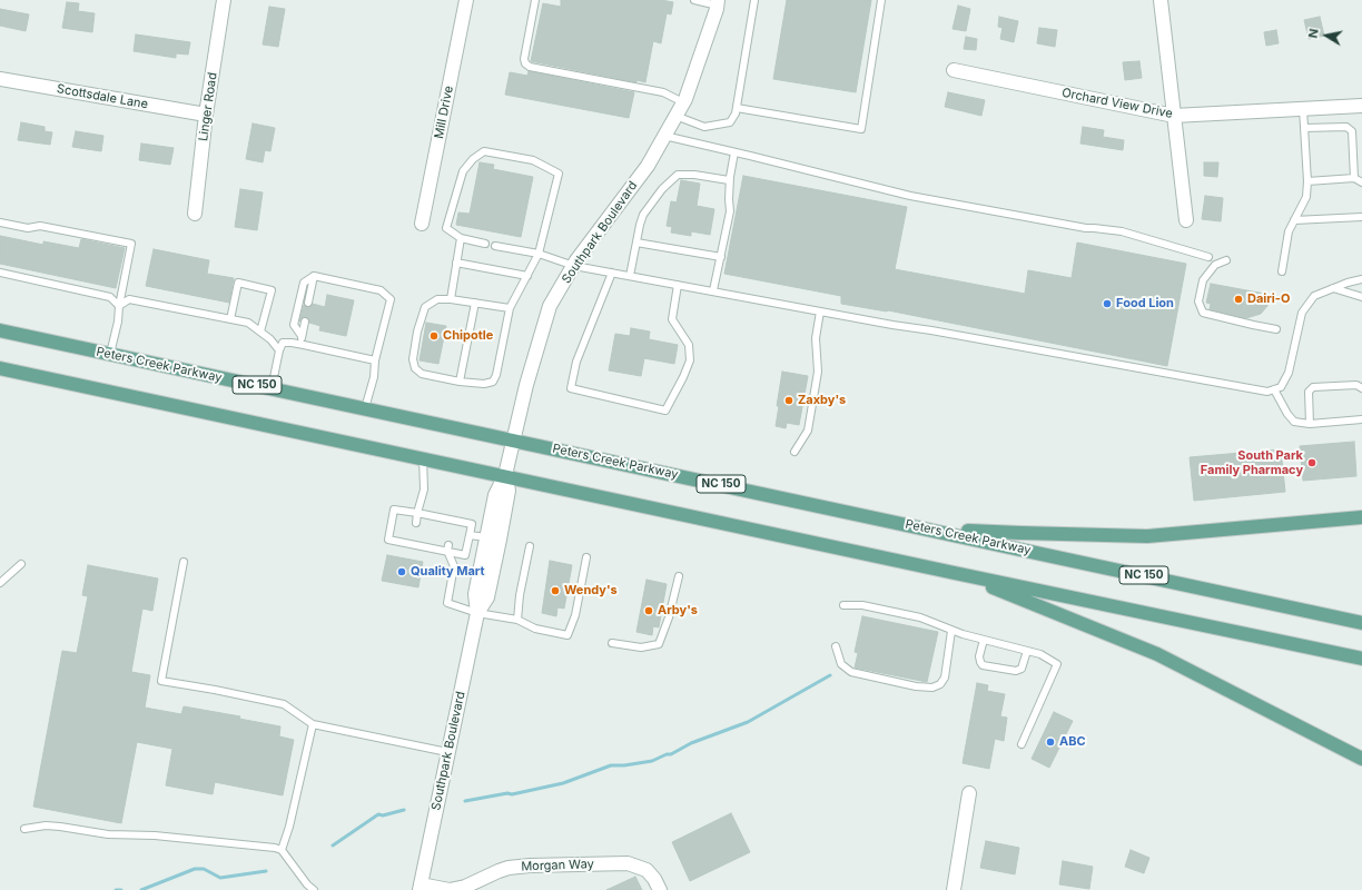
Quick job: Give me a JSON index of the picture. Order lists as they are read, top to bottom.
{
  "streets": {
    "main road": ["Peters Creek Parkway", "NC 150"],
    "street": [
      "Scottsdale Lane",
      "Orchard View Drive",
      "Linger Road",
      "Mill Drive",
      "Southpark Boulevard",
      "Morgan Way"
    ]
  },
  "crossings": [
    ["Scottsdale Lane", "Linger Road"],
    ["Southpark Boulevard", "Peters Creek Parkway"],
    ["Southpark Boulevard", "Morgan Way"]
  ],
  "places": [
    "Dairi-O",
    "Food Lion",
    "Chipotle",
    "Zaxby's",
    "South Park Family Pharmacy",
    "Quality Mart",
    "Wendy's",
    "Arby's",
    "ABC"
  ],
  "north": "left"
}
